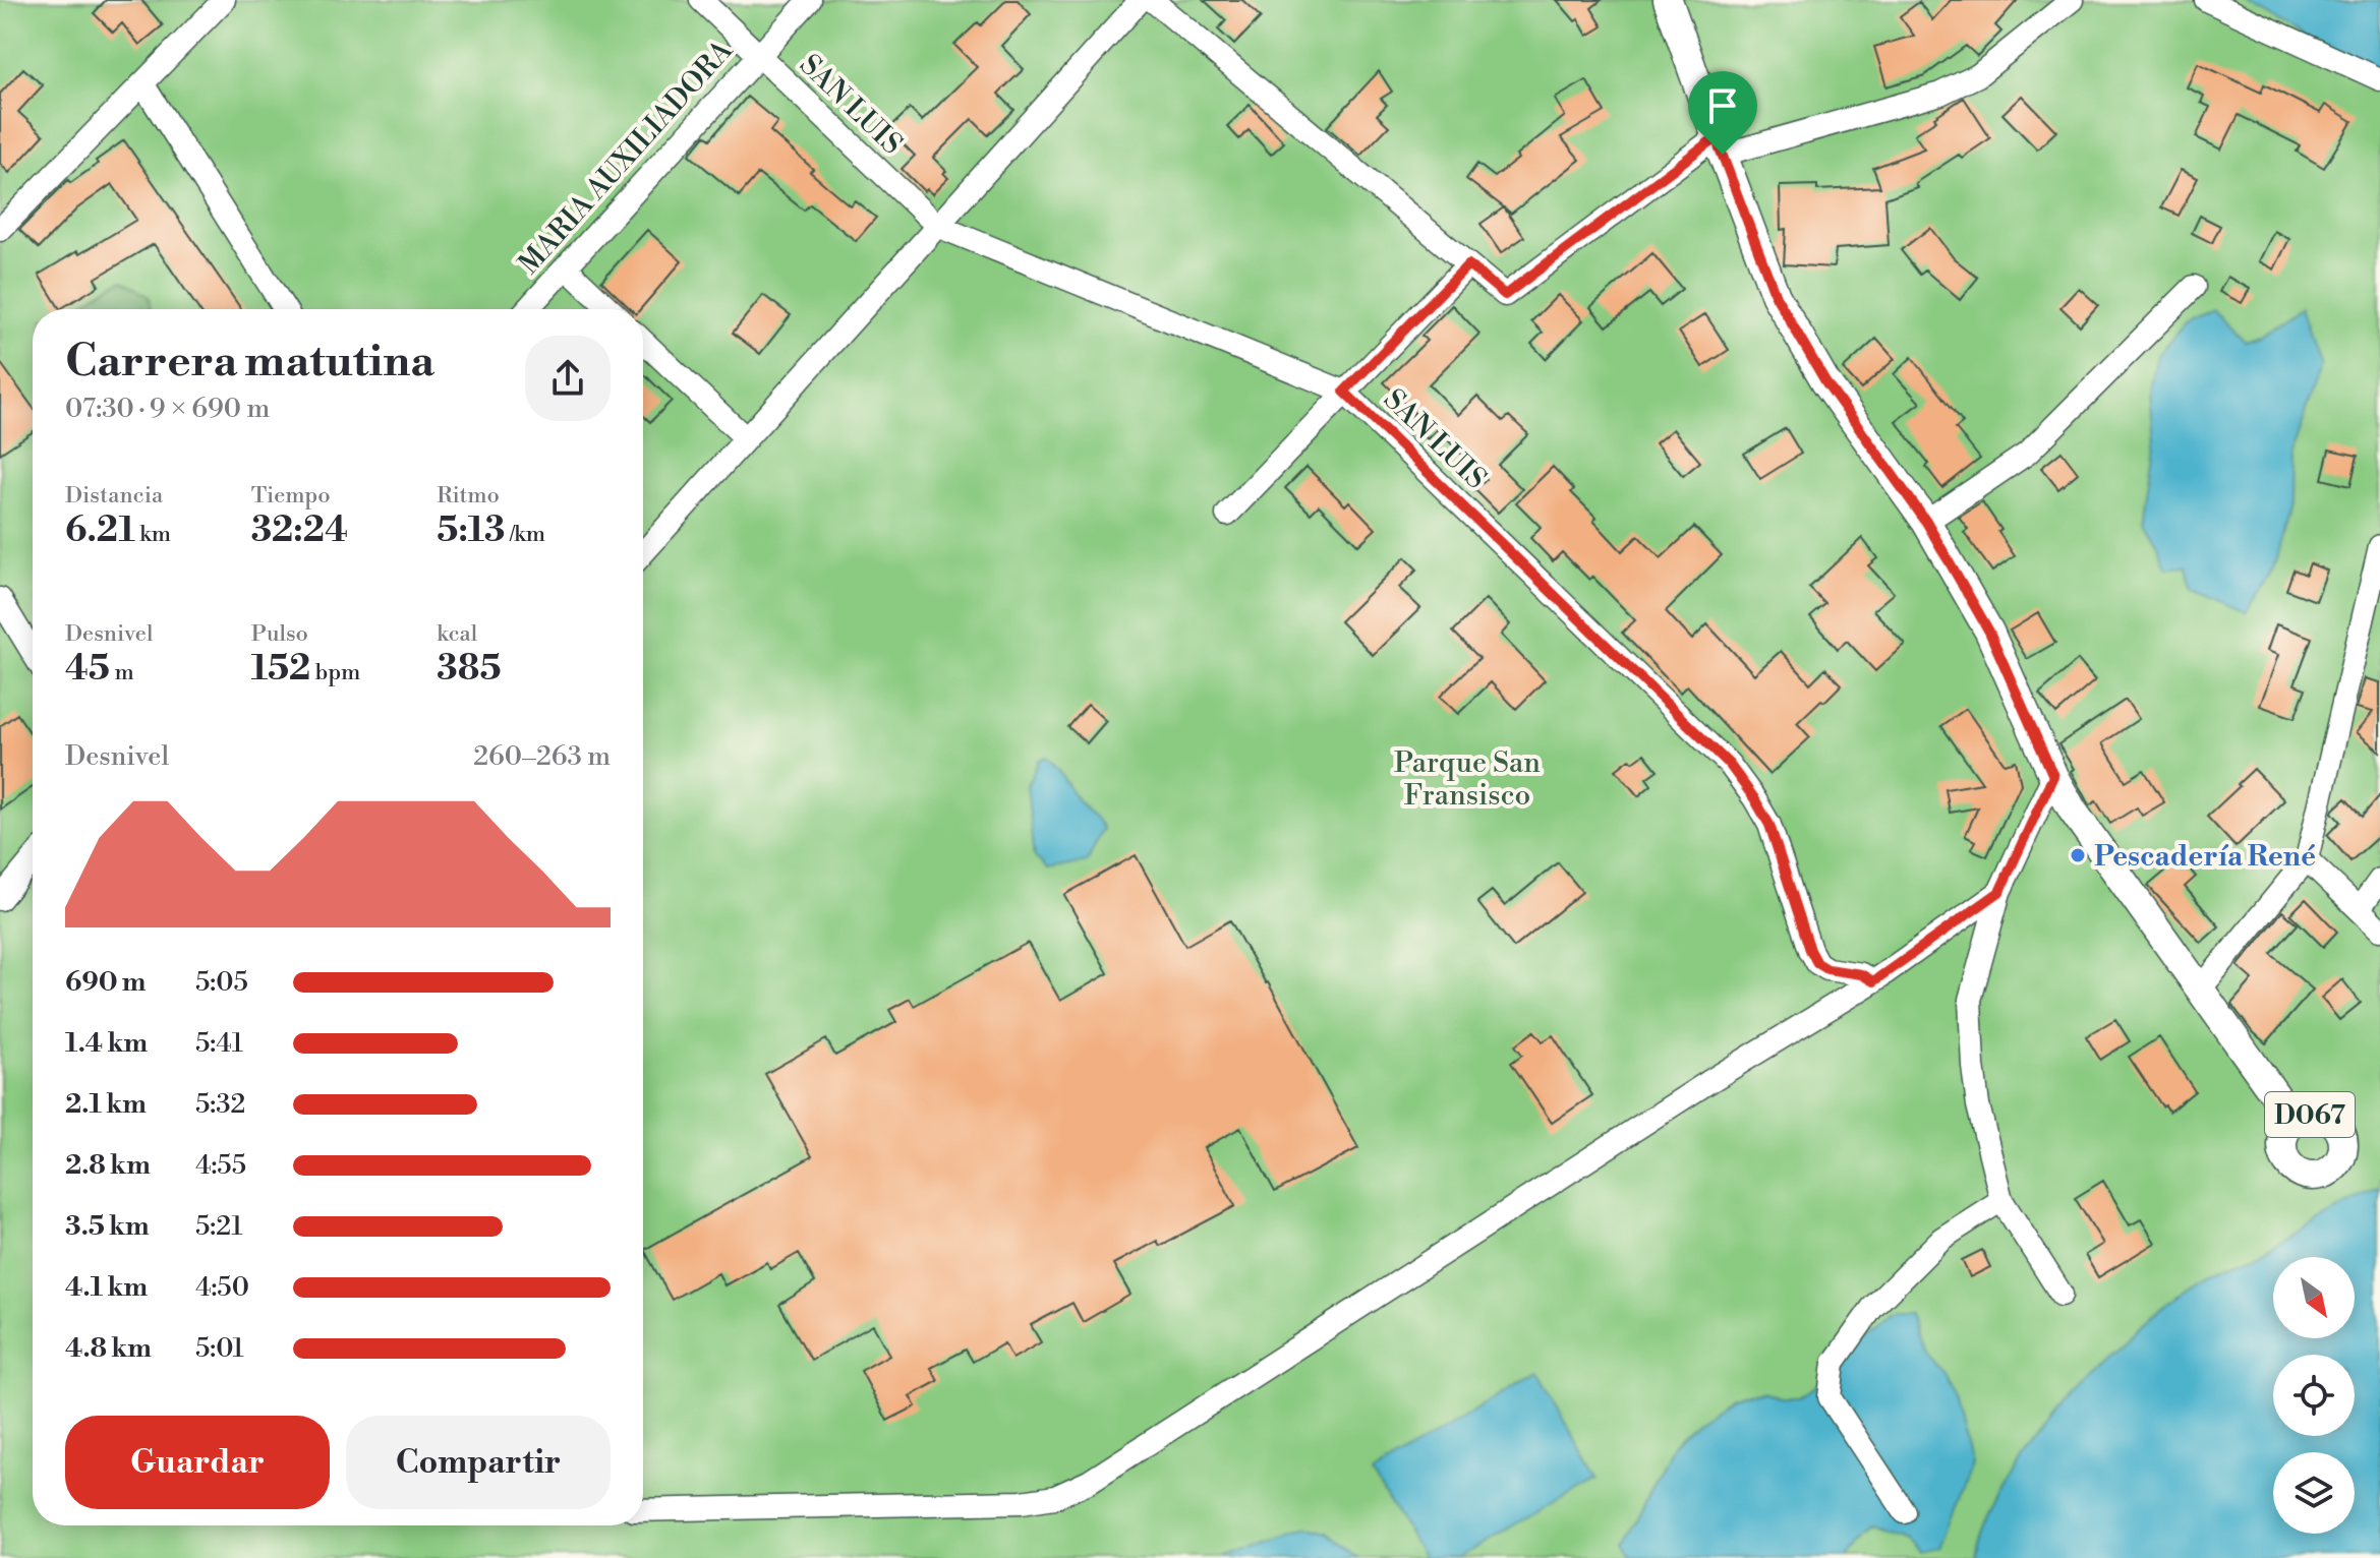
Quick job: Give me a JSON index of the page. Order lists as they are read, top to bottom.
{
  "streets": {
    "main road": ["D067"],
    "street": ["SAN LUIS", "MARIA AUXILIADORA"]
  },
  "crossings": [
    ["SAN LUIS", "MARIA AUXILIADORA"]
  ],
  "parks": ["Parque San Fransisco"],
  "places": ["Pescadería René"],
  "north": "bottom right",
  "page": {
    "heading": ["Carrera matutina", "07:30 · 9 × 690 m"],
    "stats": [
      ["Distancia", "6.21 km"],
      ["Tiempo", "32:24"],
      ["Ritmo", "5:13 /km"],
      ["Desnivel", "45 m"],
      ["Pulso", "152 bpm"],
      ["kcal", "385"]
    ],
    "chart": ["Desnivel", "260–263 m"],
    "list": [
      {
        "name": "690 m",
        "note": "5:05"
      },
      {
        "name": "1.4 km",
        "note": "5:41"
      },
      {
        "name": "2.1 km",
        "note": "5:32"
      },
      {
        "name": "2.8 km",
        "note": "4:55"
      },
      {
        "name": "3.5 km",
        "note": "5:21"
      },
      {
        "name": "4.1 km",
        "note": "4:50"
      },
      {
        "name": "4.8 km",
        "note": "5:01"
      }
    ],
    "buttons": ["Guardar", "Compartir"]
  }
}
